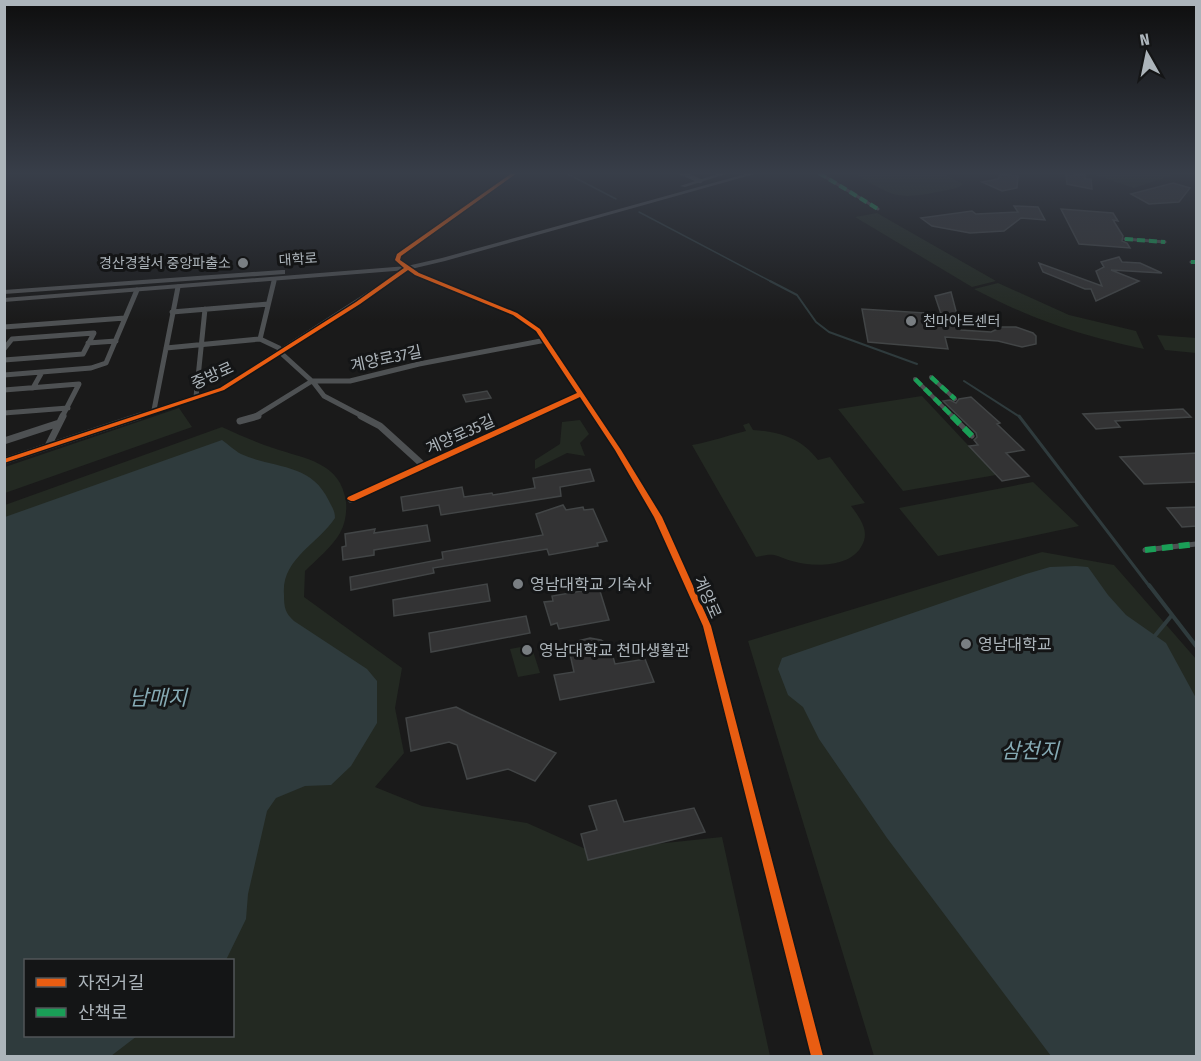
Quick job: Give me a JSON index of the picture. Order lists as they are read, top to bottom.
{
  "streets": {
    "main road": ["대학로"],
    "street": [
      "계양로37길",
      "중방로",
      "계양로35길",
      "계양로"
    ]
  },
  "crossings": [
    ["대학로", "중방로"],
    ["대학로", "계양로"],
    ["계양로37길", "계양로35길"],
    ["계양로37길", "계양로"],
    ["중방로", "계양로35길"],
    ["중방로", "계양로"],
    ["계양로35길", "계양로"]
  ],
  "water": ["남매지", "삼천지"],
  "places": [
    "경산경찰서 중앙파출소",
    "천마아트센터",
    "영남대학교 기숙사",
    "영남대학교",
    "영남대학교 천마생활관"
  ],
  "legend": ["자전거길", "산책로"],
  "north": "top"
}
